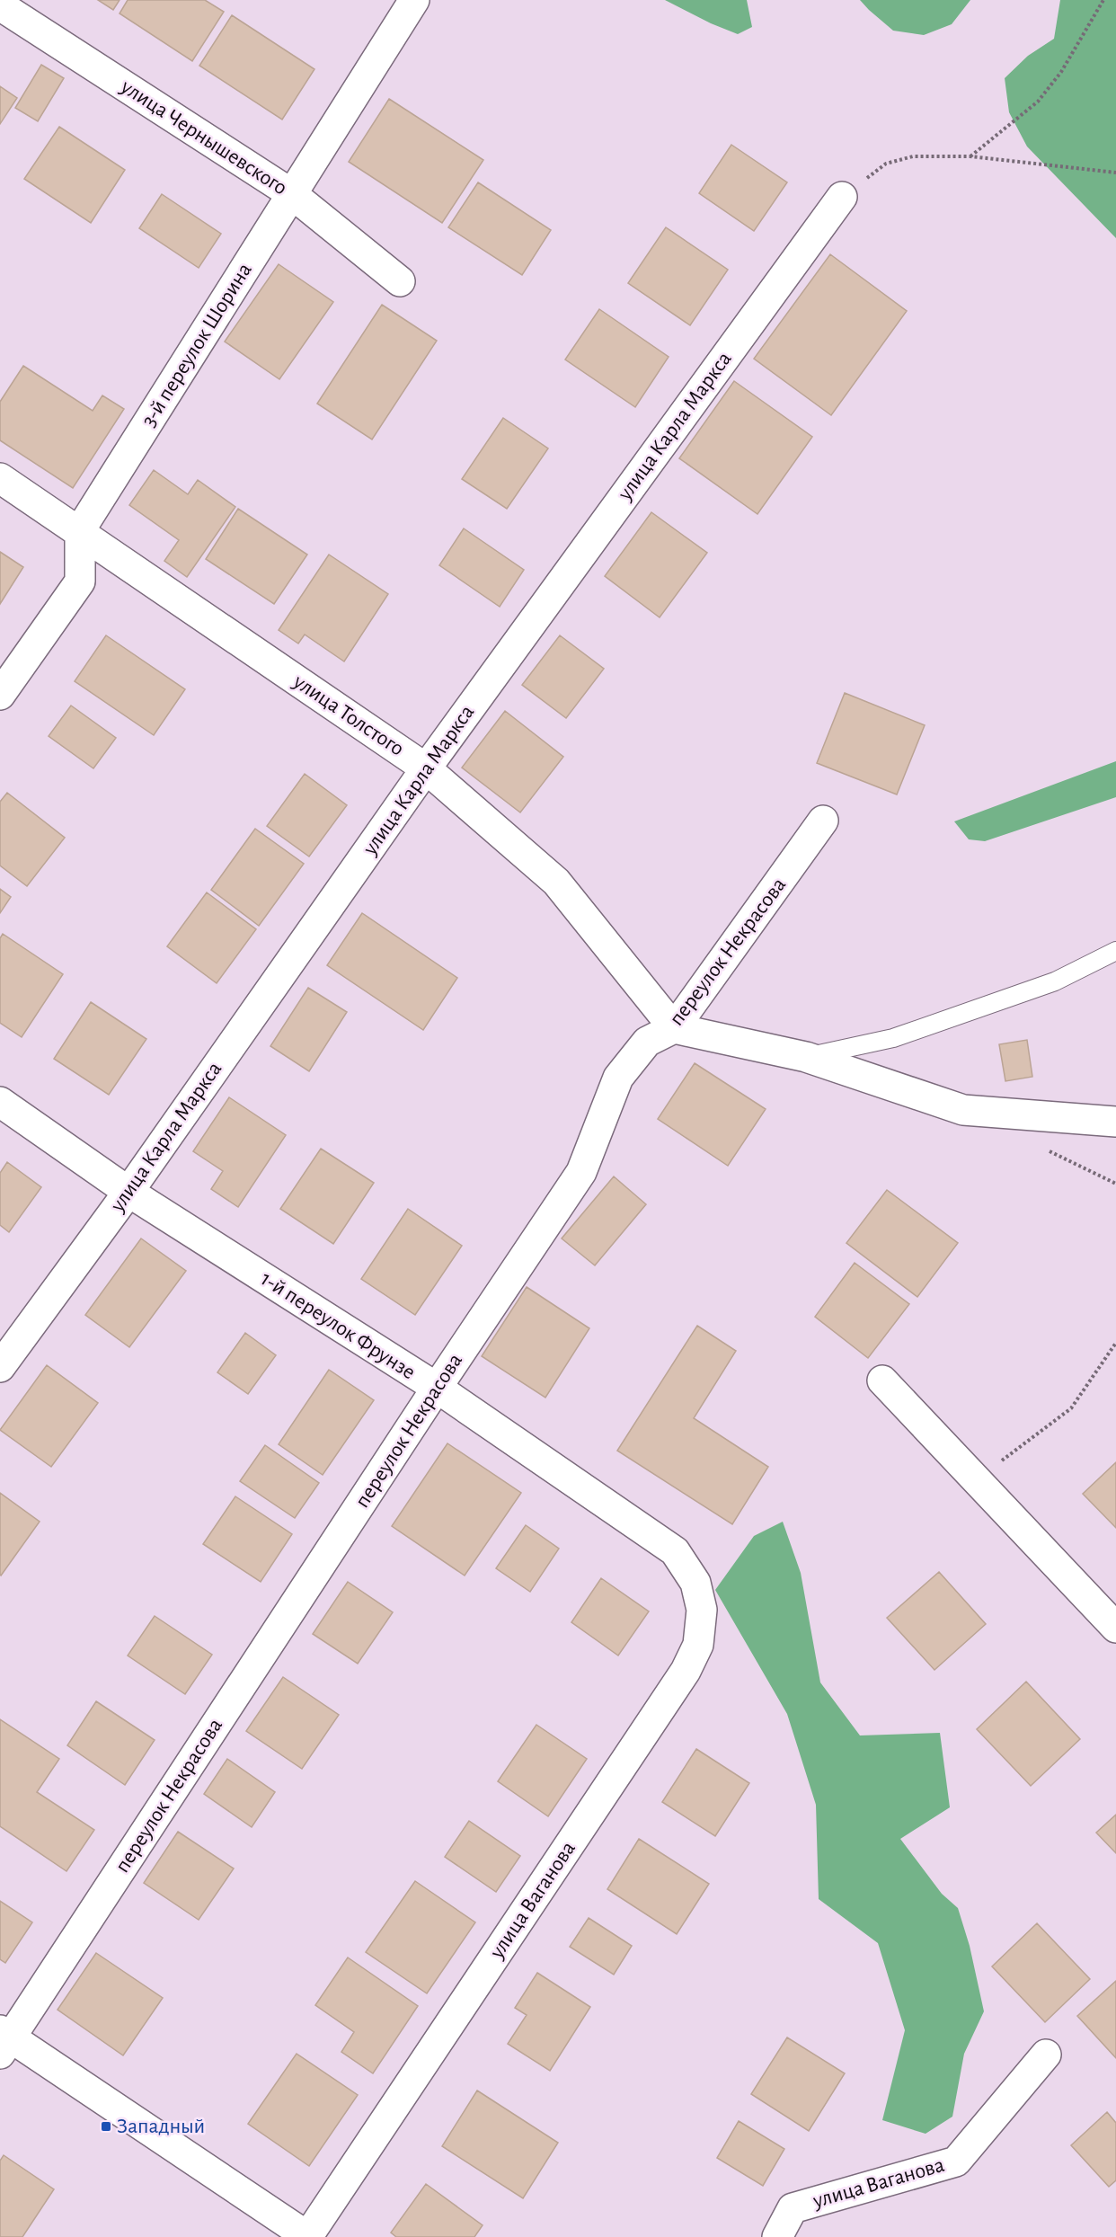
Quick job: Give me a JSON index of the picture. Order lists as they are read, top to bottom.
{
  "streets": {
    "street": [
      "улица Чернышевского",
      "3-й переулок Шорина",
      "улица Карла Маркса",
      "улица Толстого",
      "переулок Некрасова",
      "1-й переулок Фрунзе",
      "улица Ваганова"
    ]
  },
  "crossings": [
    ["улица Чернышевского", "3-й переулок Шорина"],
    ["3-й переулок Шорина", "улица Толстого"],
    ["улица Карла Маркса", "улица Толстого"],
    ["улица Карла Маркса", "1-й переулок Фрунзе"],
    ["улица Толстого", "переулок Некрасова"],
    ["переулок Некрасова", "1-й переулок Фрунзе"],
    ["1-й переулок Фрунзе", "улица Ваганова"]
  ],
  "places": {
    "transit": ["Западный"]
  }
}
